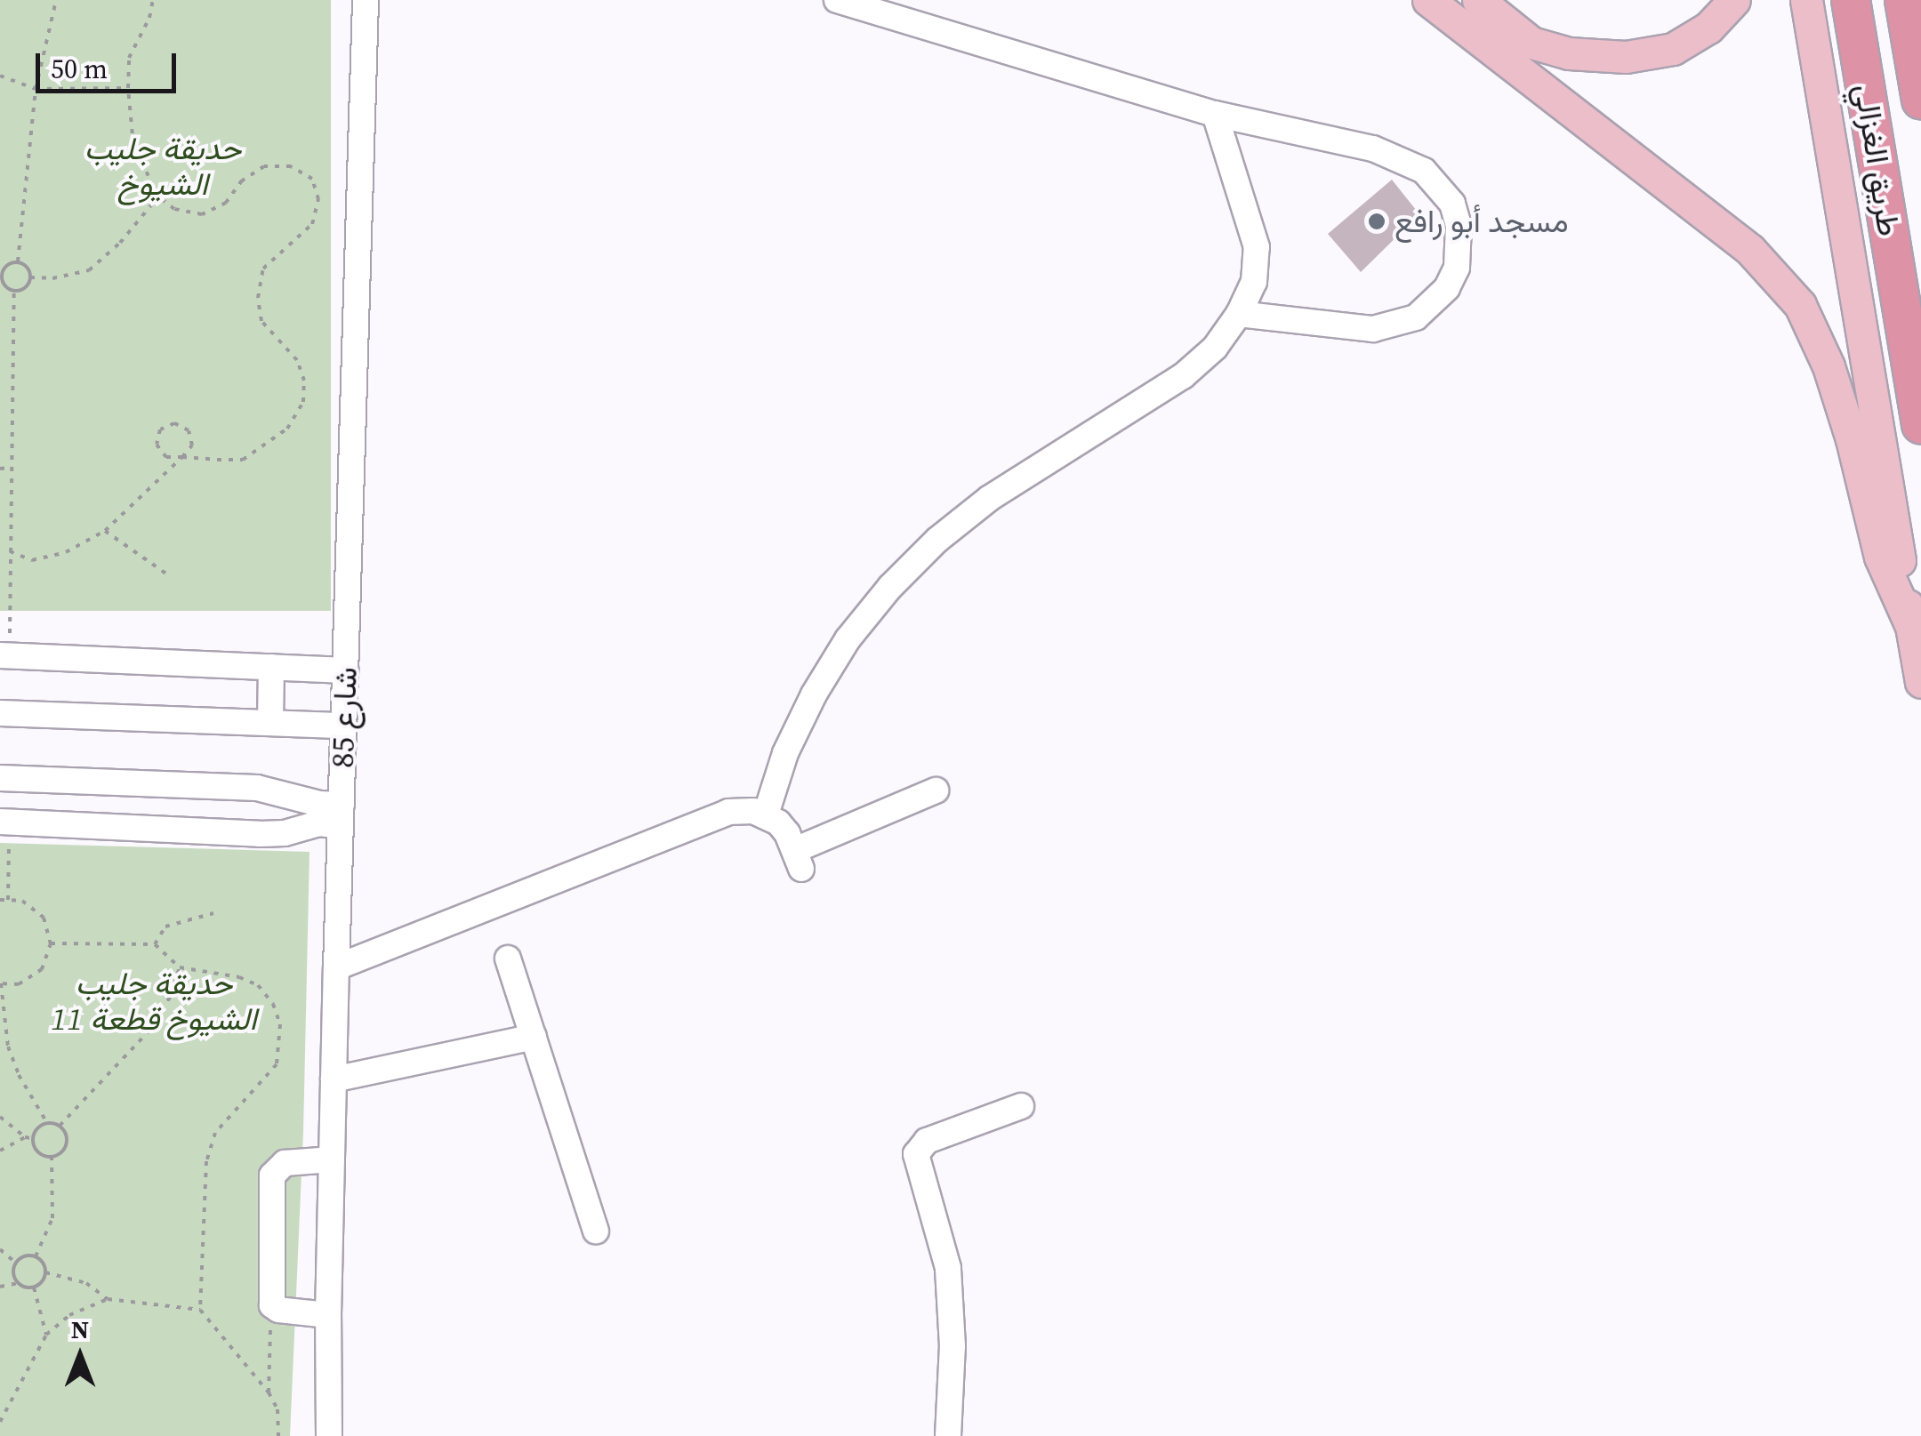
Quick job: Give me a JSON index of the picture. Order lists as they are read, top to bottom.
{
  "streets": {
    "highway": ["طريق الغزالي"],
    "street": ["شارع 85"]
  },
  "parks": ["حديقة جليب الشيوخ", "حديقة جليب الشيوخ قطعة 11"],
  "places": ["مسجد أبو رافع"],
  "scale_bar": "50 m",
  "north": "top"
}
